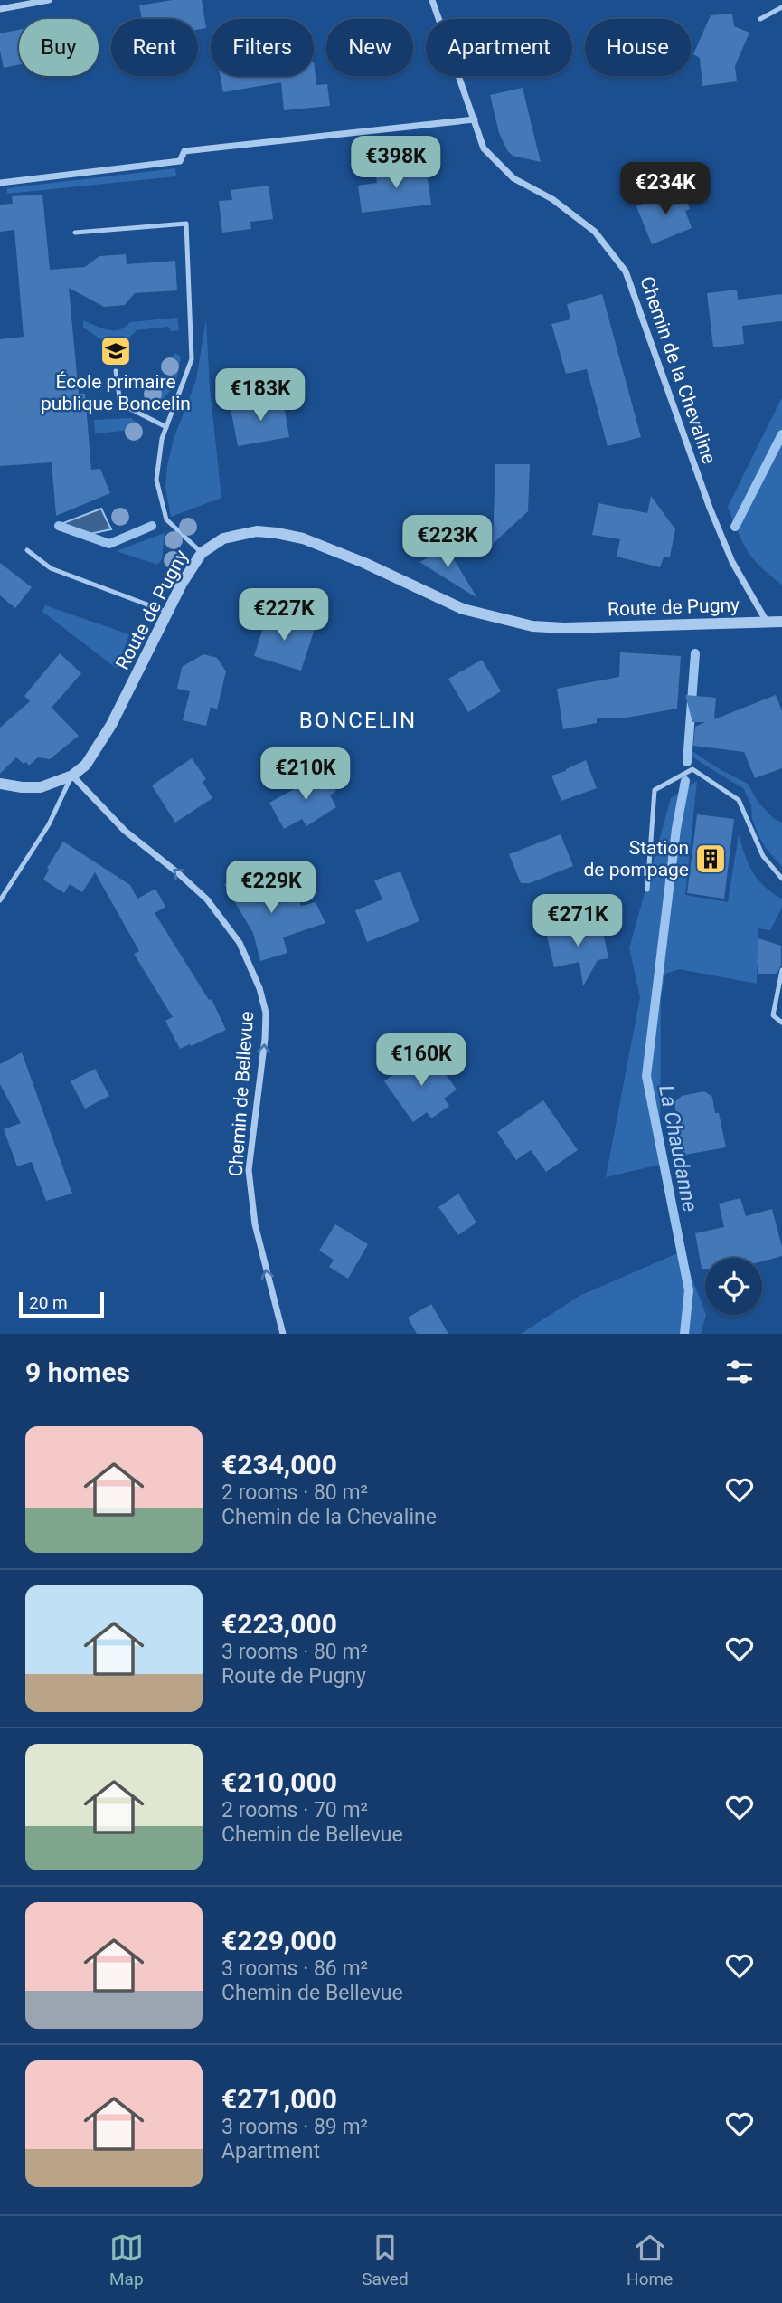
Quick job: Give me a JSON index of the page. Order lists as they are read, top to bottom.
{
  "streets": {
    "street": ["Chemin de la Chevaline", "Route de Pugny", "Chemin de Bellevue"]
  },
  "crossings": [
    ["Chemin de la Chevaline", "Route de Pugny"],
    ["Route de Pugny", "Chemin de Bellevue"]
  ],
  "one_way": ["Chemin de Bellevue"],
  "districts": ["BONCELIN"],
  "water": ["La Chaudanne"],
  "places": {
    "school or university": ["École primaire publique Boncelin"],
    "building": ["Station de pompage"]
  },
  "scale_bar": "20 m",
  "page": {
    "chip": [
      "Buy",
      "Rent",
      "Filters",
      "New",
      "Apartment",
      "House"
    ],
    "price": [
      "€398K",
      "€234K",
      "€183K",
      "€223K",
      "€227K",
      "€210K",
      "€229K",
      "€271K",
      "€160K"
    ],
    "scale": "20 m",
    "heading": "9 homes",
    "list": [
      {
        "name": "€234,000",
        "note": "2 rooms · 80 m² · Chemin de la Chevaline"
      },
      {
        "name": "€223,000",
        "note": "3 rooms · 80 m² · Route de Pugny"
      },
      {
        "name": "€210,000",
        "note": "2 rooms · 70 m² · Chemin de Bellevue"
      },
      {
        "name": "€229,000",
        "note": "3 rooms · 86 m² · Chemin de Bellevue"
      },
      {
        "name": "€271,000",
        "note": "3 rooms · 89 m² · Apartment"
      }
    ],
    "tabs": ["Map", "Saved", "Home"]
  }
}
